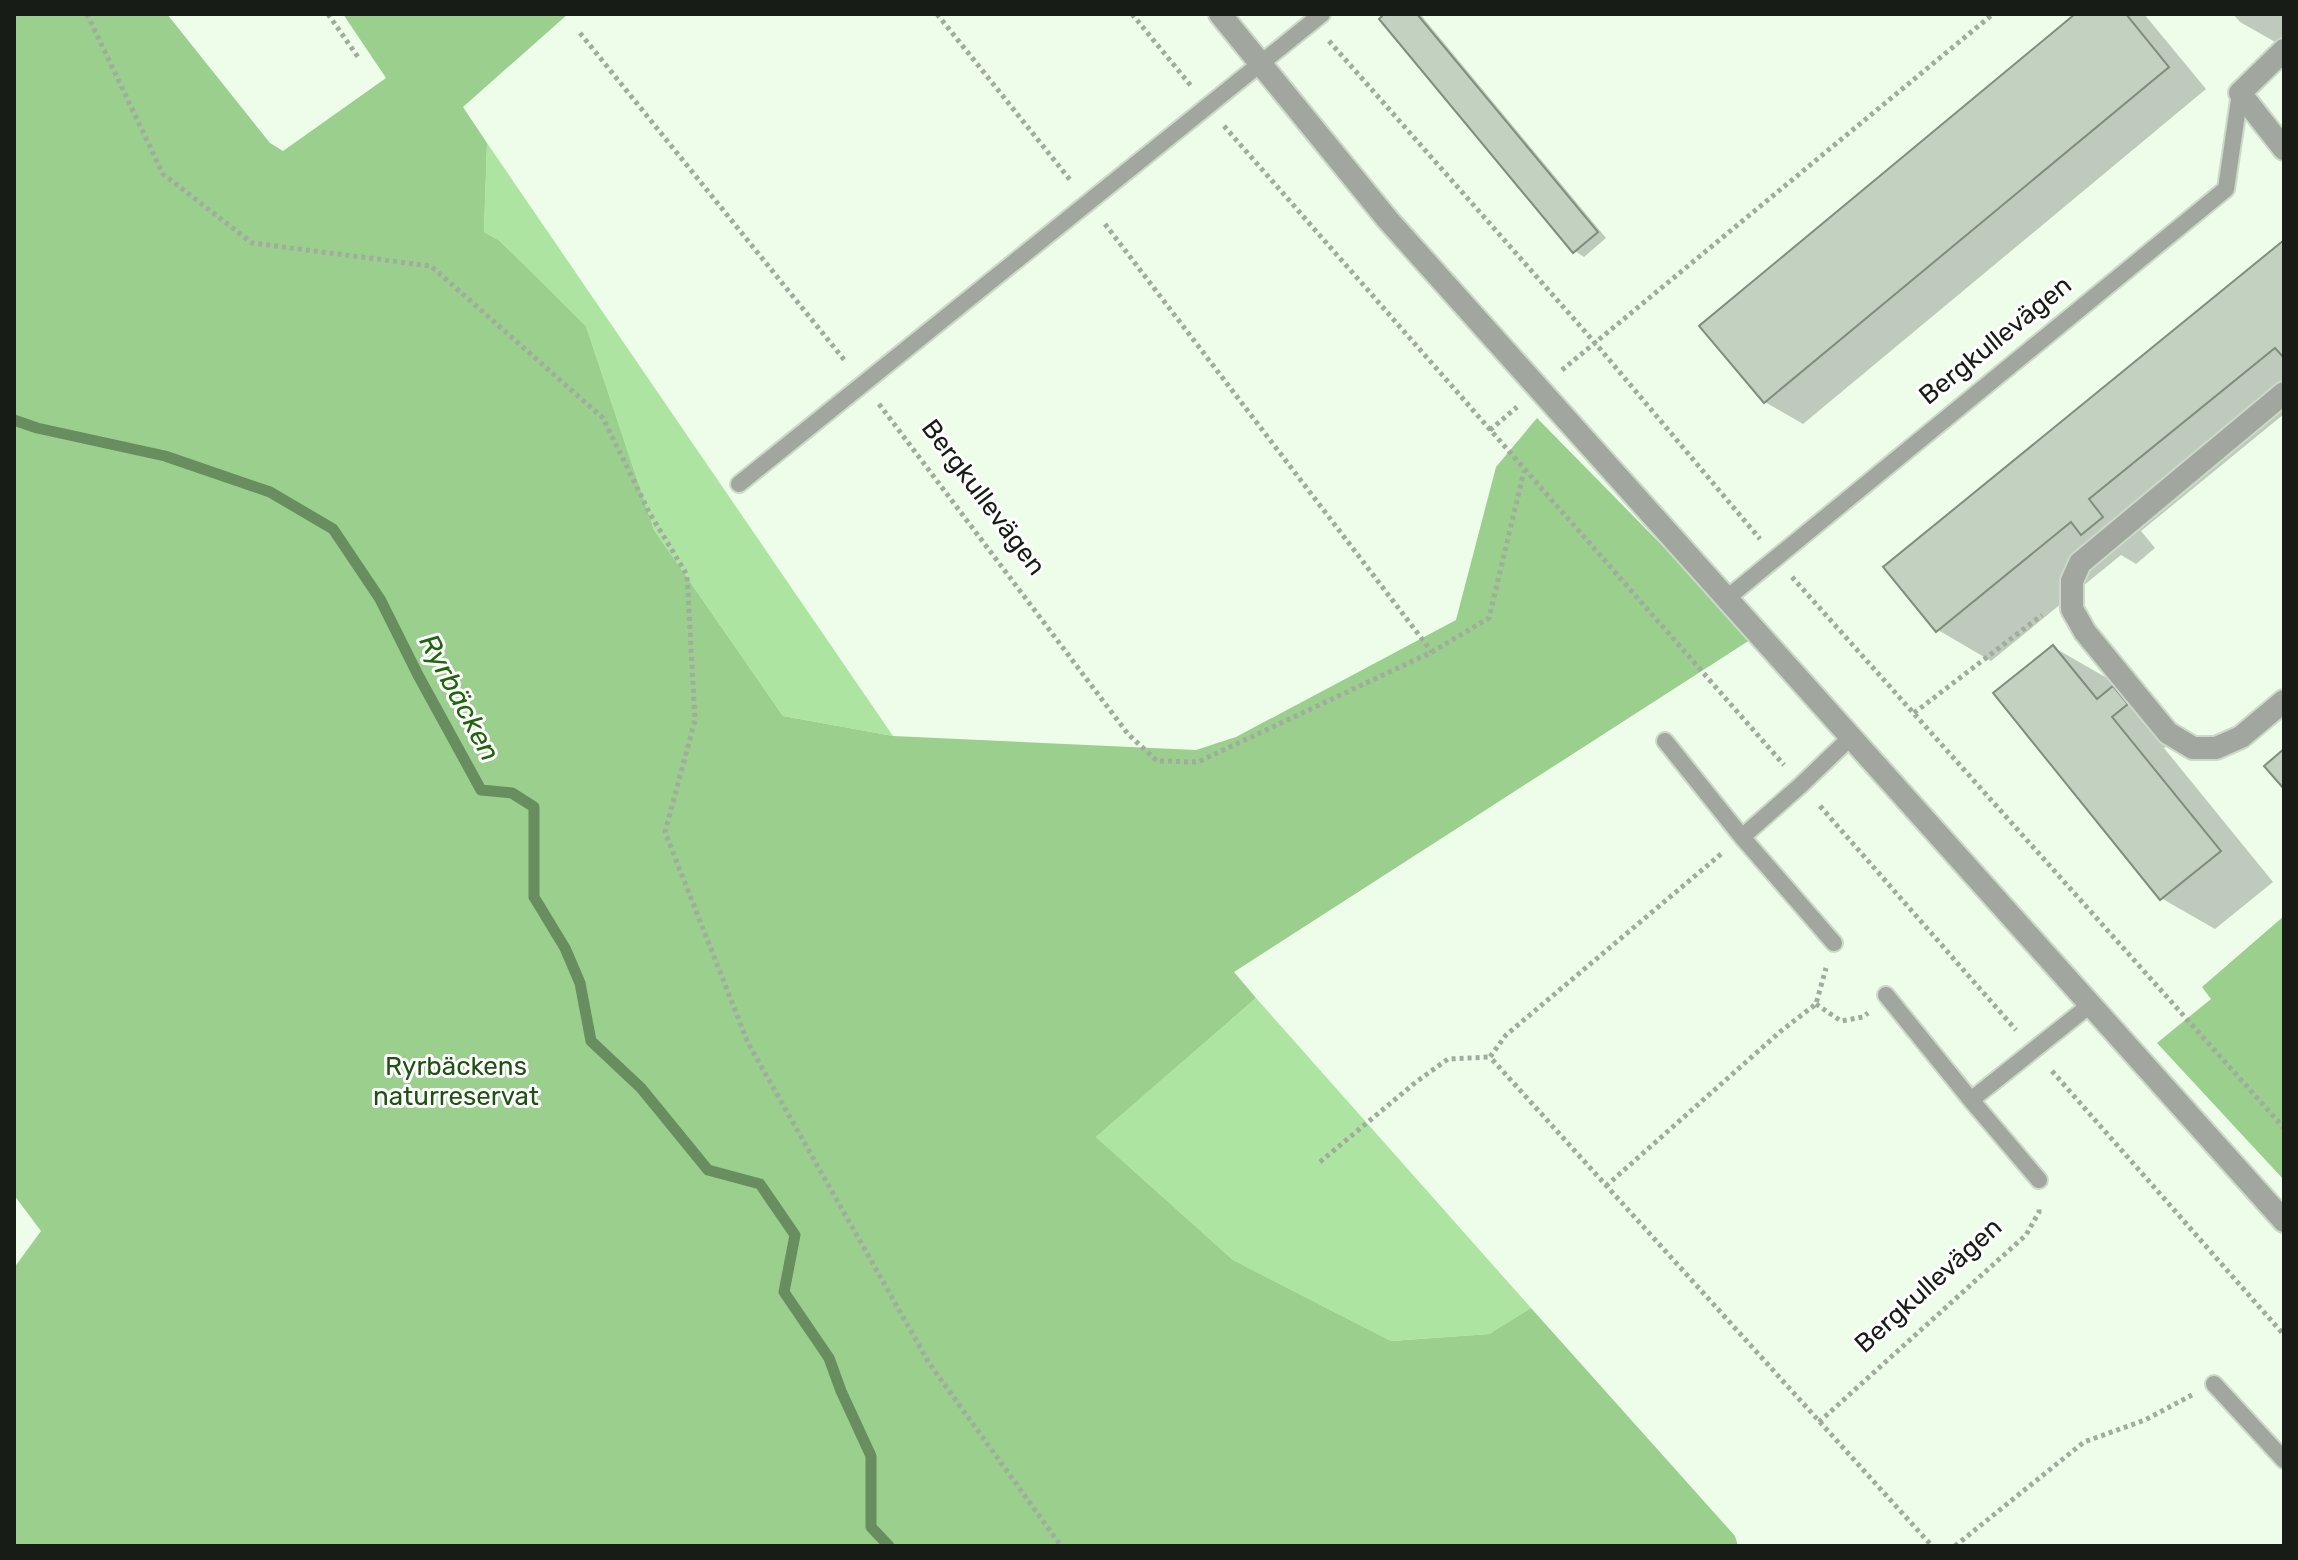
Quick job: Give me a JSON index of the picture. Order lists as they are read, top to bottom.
{
  "streets": {
    "lane": ["Bergkullevägen"]
  },
  "water": ["Ryrbäcken"],
  "parks": ["Ryrbäckens naturreservat"]
}
